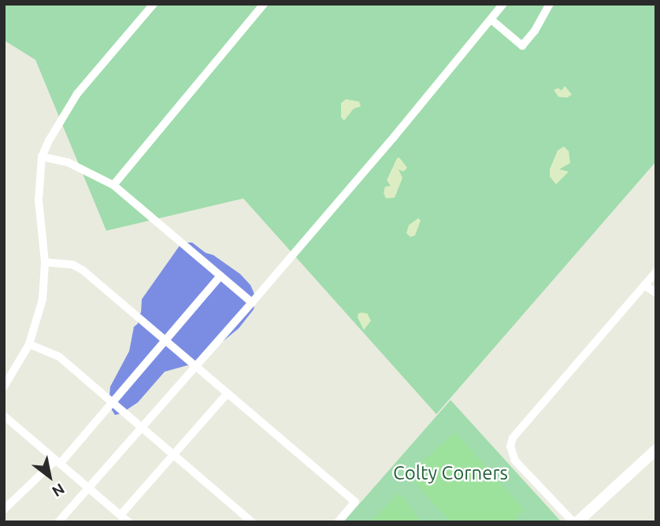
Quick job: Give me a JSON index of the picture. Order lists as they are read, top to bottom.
{
  "parks": ["Colty Corners"],
  "north": "bottom right"
}
